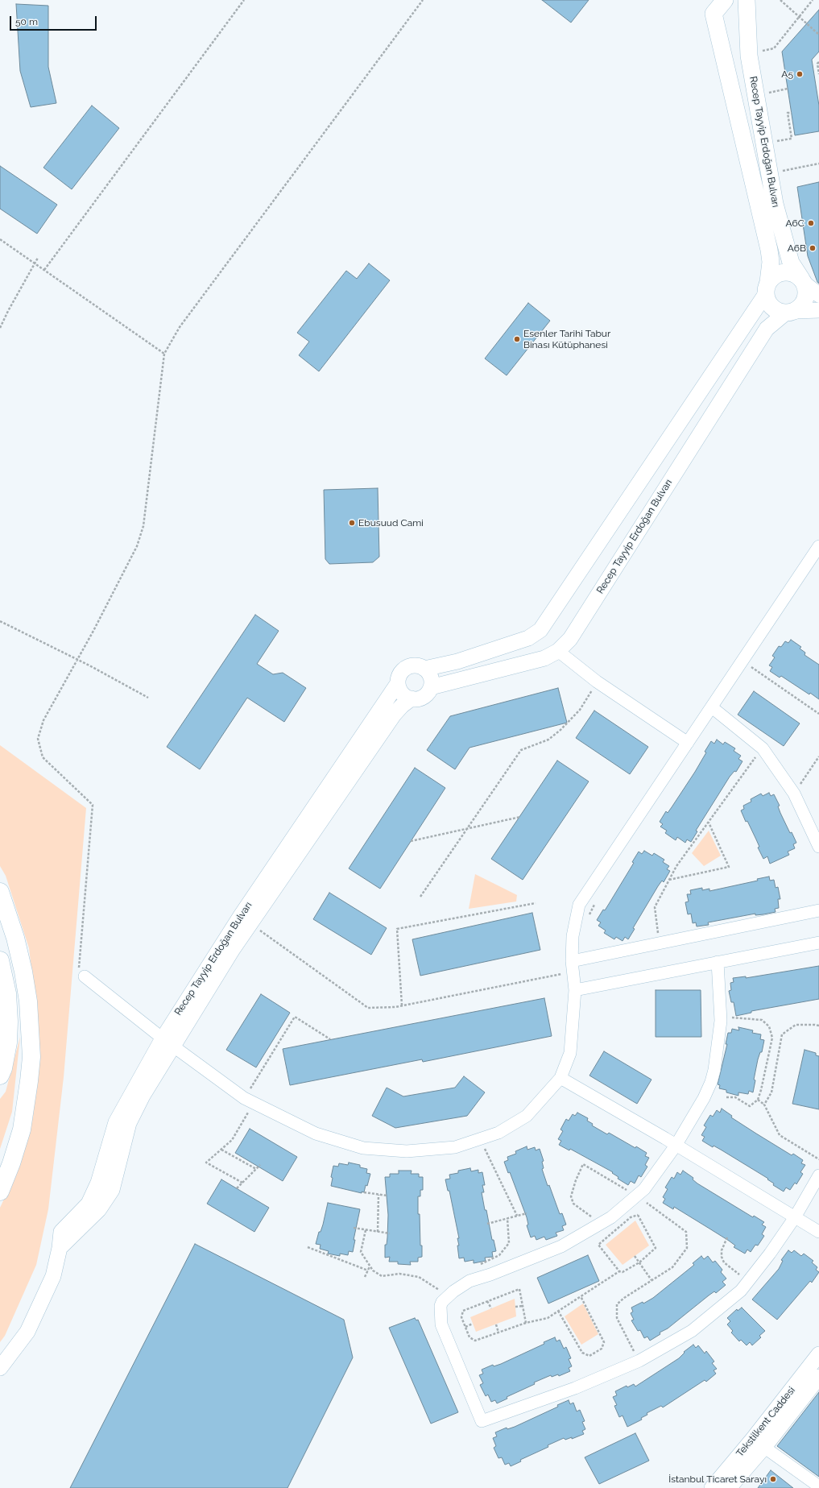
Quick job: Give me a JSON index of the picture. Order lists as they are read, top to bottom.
{
  "streets": {
    "main road": ["Recep Tayyip Erdoğan Bulvarı"],
    "street": ["Tekstilkent Caddesi"]
  },
  "places": [
    "A5",
    "A6C",
    "A6B",
    "Esenler Tarihi Tabur Binası Kütüphanesi",
    "Ebusuud Cami",
    "İstanbul Ticaret Sarayı"
  ],
  "scale_bar": "50 m"
}
